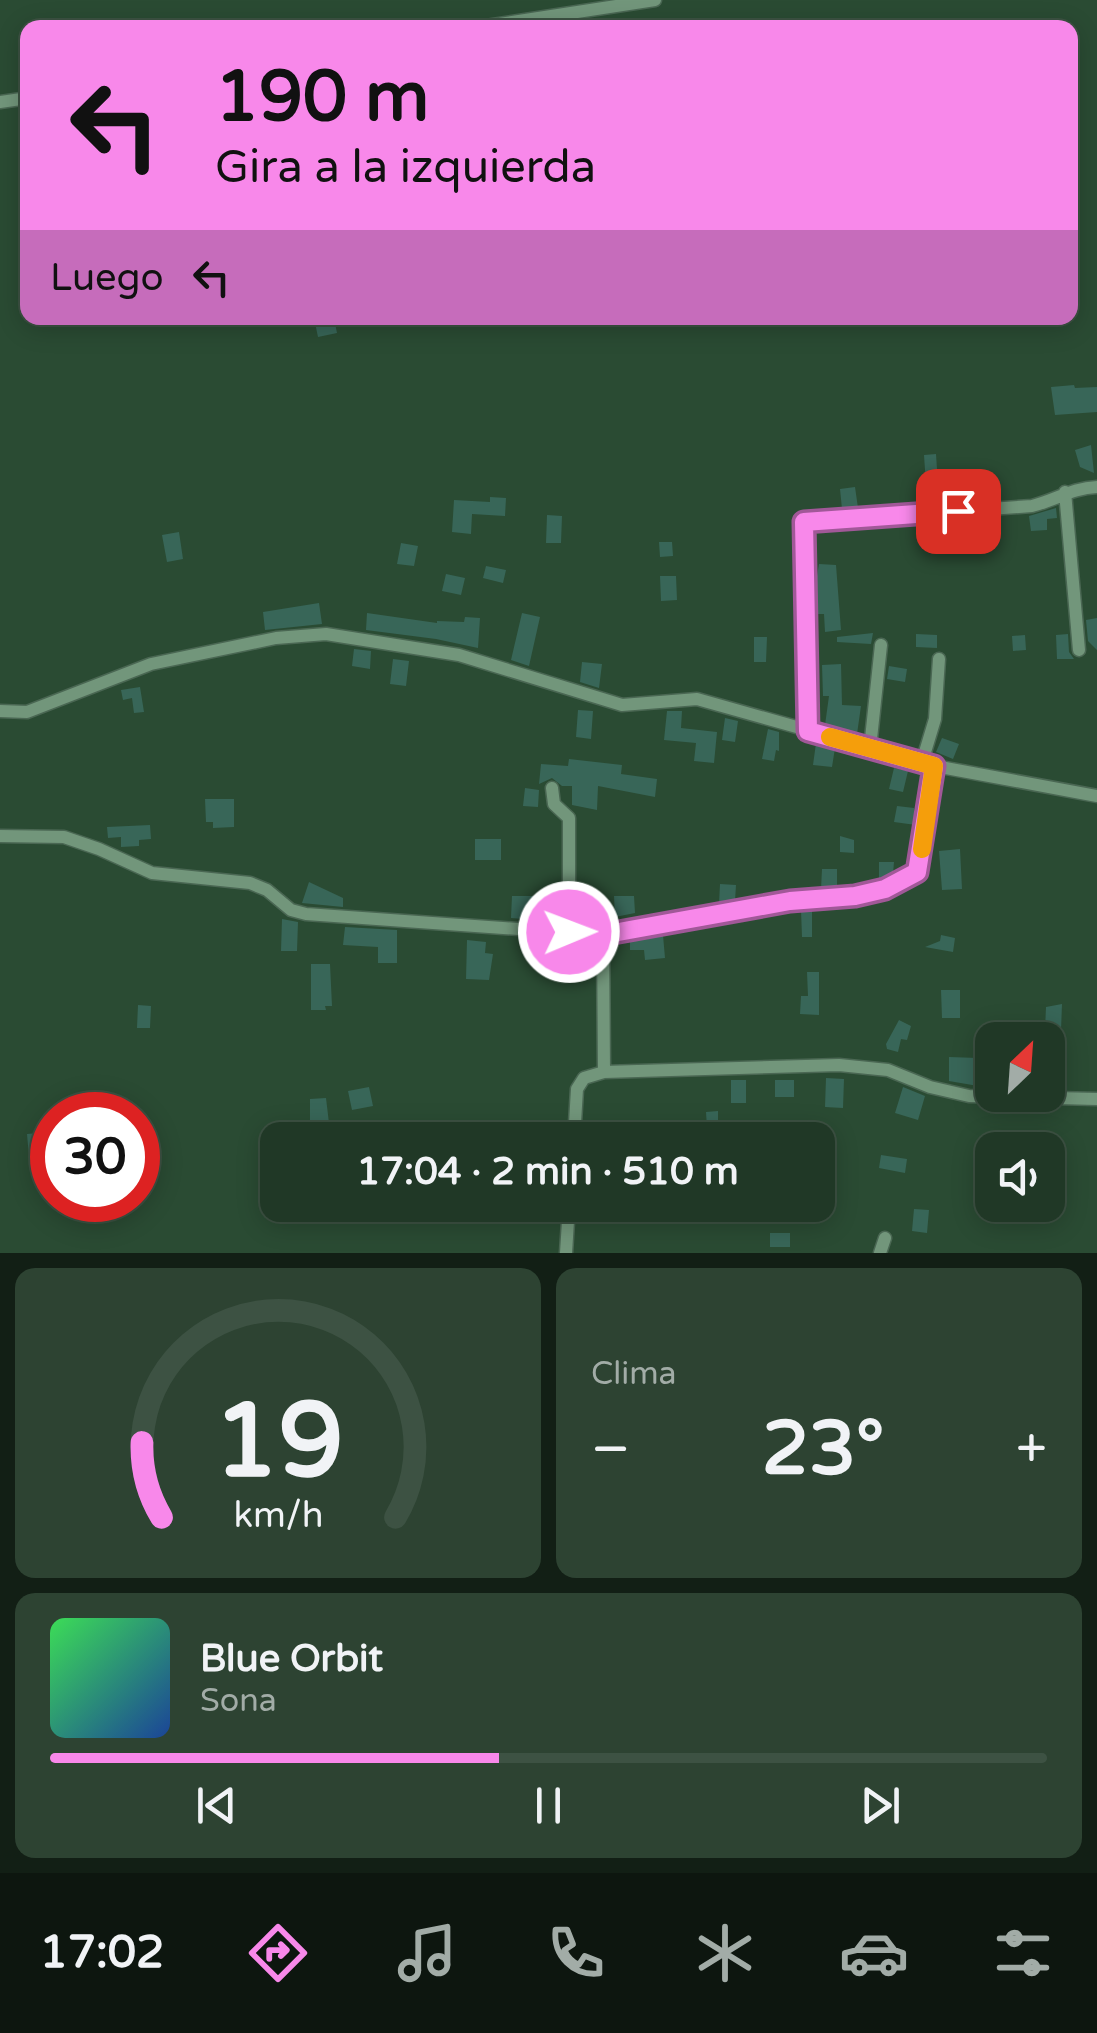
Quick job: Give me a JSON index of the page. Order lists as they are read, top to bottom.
{
  "north": "top right",
  "page": {
    "turn": ["190 m", "Gira a la izquierda"],
    "then": "Luego",
    "limit": "30",
    "trip": "17:04 · 2 min · 510 m",
    "tile": "Clima",
    "heat": ["−", "23°", "+"],
    "song": ["Blue Orbit", "Sona"],
    "tabs": "17:02",
    "gauge": ["19", "km/h"]
  }
}
